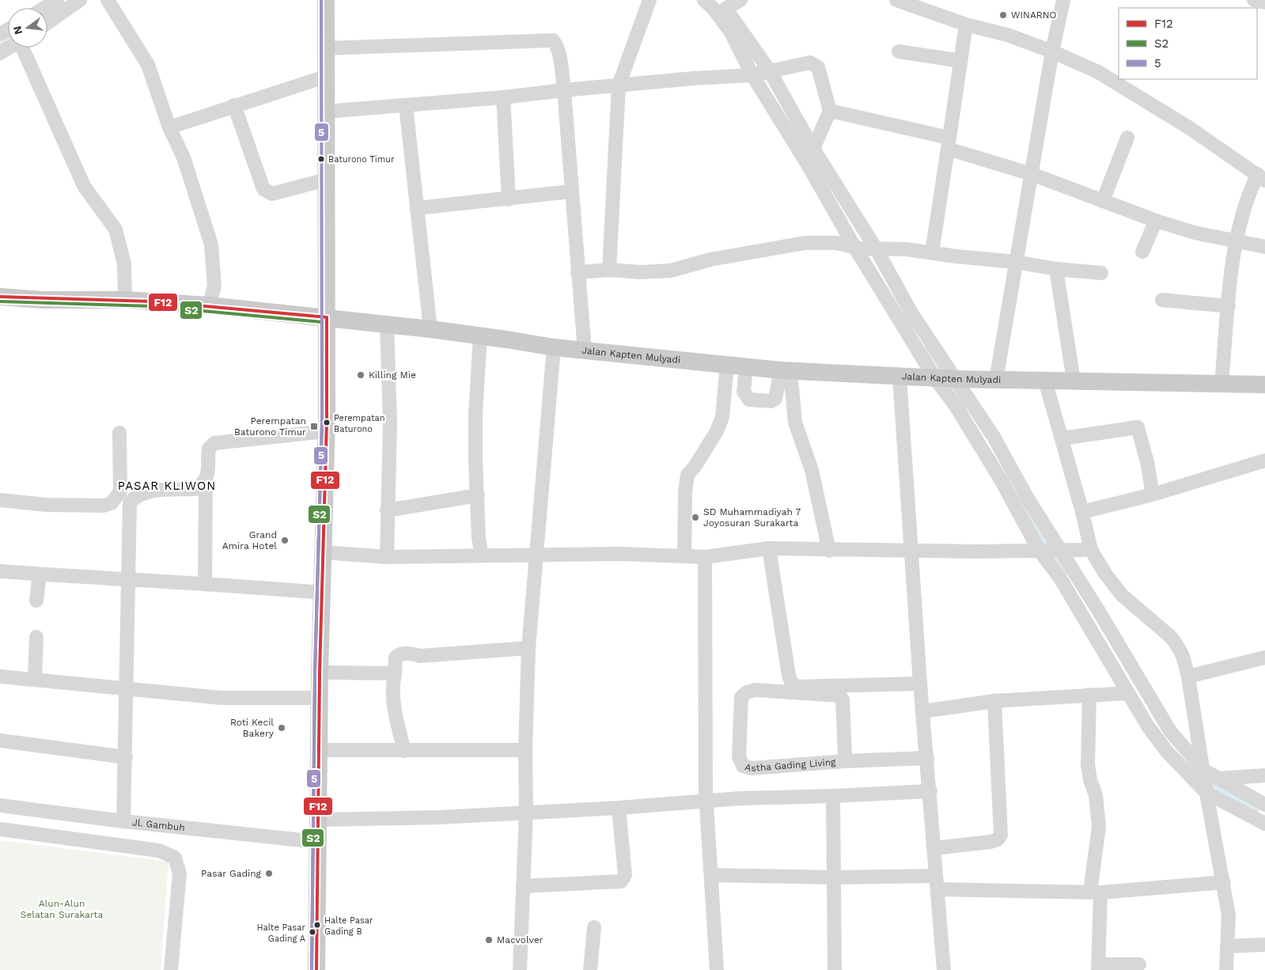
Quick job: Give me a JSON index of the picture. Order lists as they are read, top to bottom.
{
  "streets": {
    "main road": ["Jalan Kapten Mulyadi"],
    "street": ["Astha Gading Living", "Jl. Gambuh"]
  },
  "districts": ["PASAR KLIWON"],
  "parks": ["Alun-Alun Selatan Surakarta"],
  "places": {
    "other": [
      "WINARNO",
      "Baturono Timur",
      "Killing Mie",
      "Perempatan Baturono",
      "SD Muhammadiyah 7 Joyosuran Surakarta",
      "Grand Amira Hotel",
      "Roti Kecil Bakery",
      "Pasar Gading",
      "Halte Pasar Gading B",
      "Halte Pasar Gading A",
      "Macvolver"
    ],
    "transit": ["Perempatan Baturono Timur"]
  },
  "lines": ["transit line 5", "transit line F12", "transit line S2"],
  "legend": ["F12", "S2", "5"],
  "north": "left"
}
